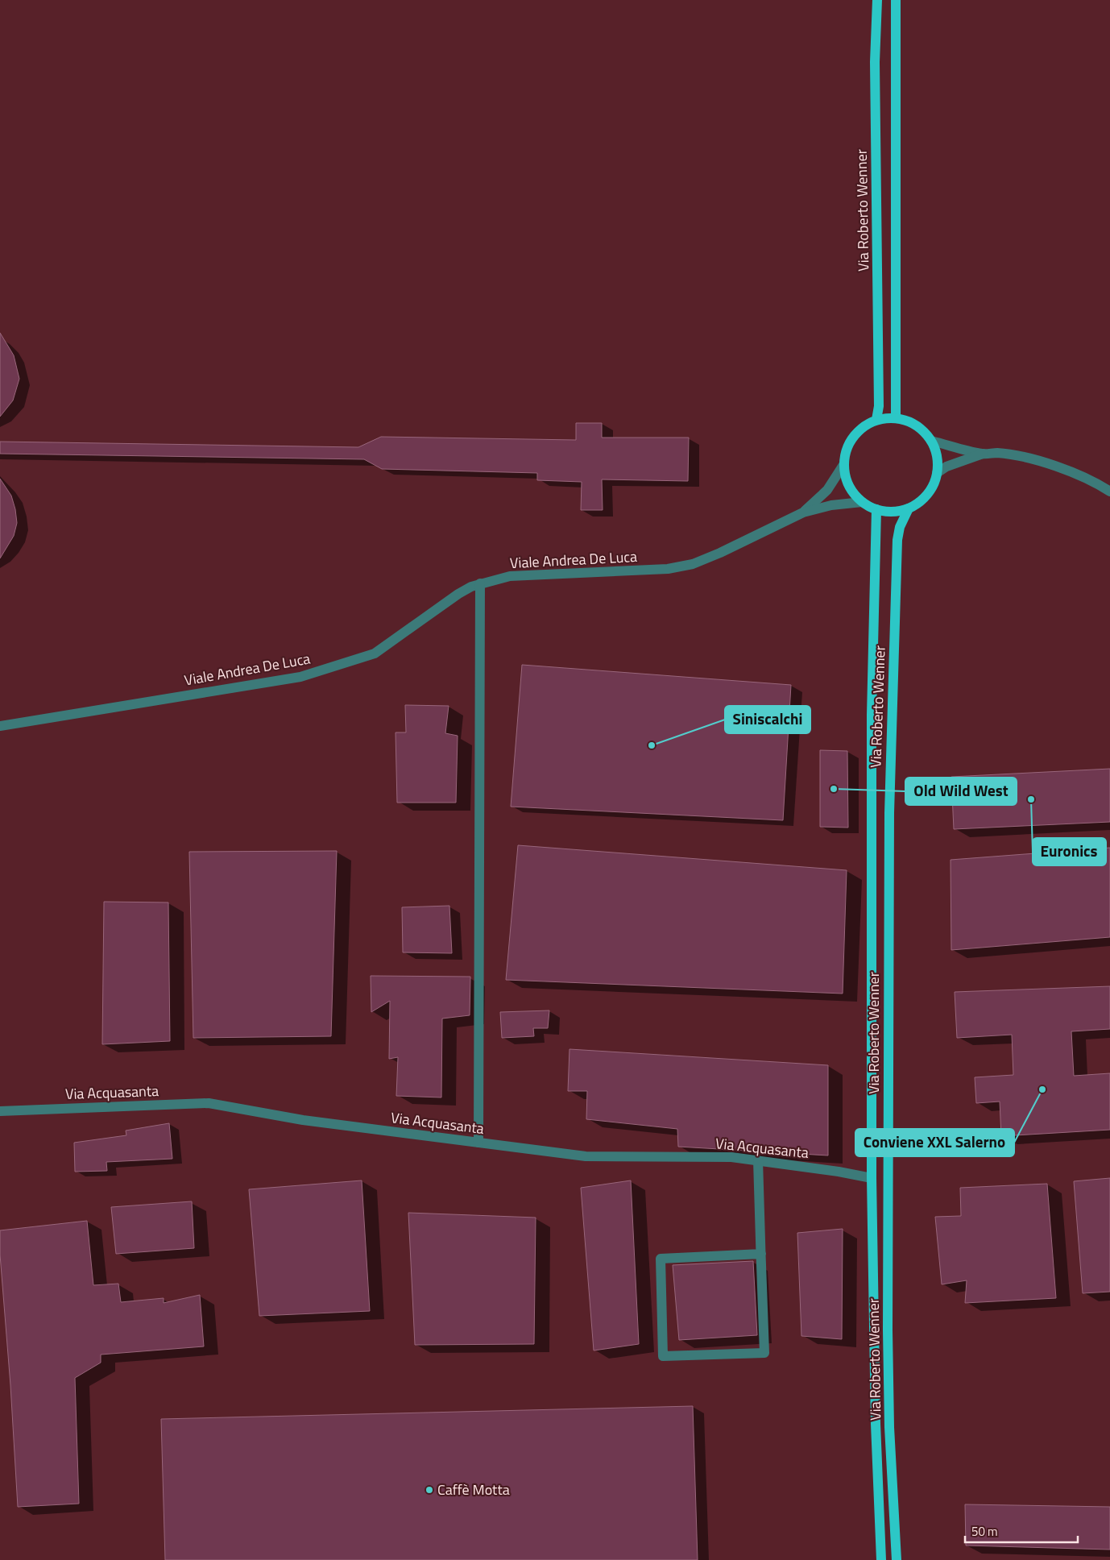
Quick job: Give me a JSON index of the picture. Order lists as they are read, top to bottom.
{
  "streets": {
    "main road": ["Via Roberto Wenner"],
    "street": ["Viale Andrea De Luca", "Via Acquasanta"]
  },
  "crossings": [
    ["Via Roberto Wenner", "Via Acquasanta"]
  ],
  "places": [
    "Siniscalchi",
    "Old Wild West",
    "Euronics",
    "Conviene XXL Salerno",
    "Caffè Motta"
  ],
  "scale_bar": "50 m"
}
